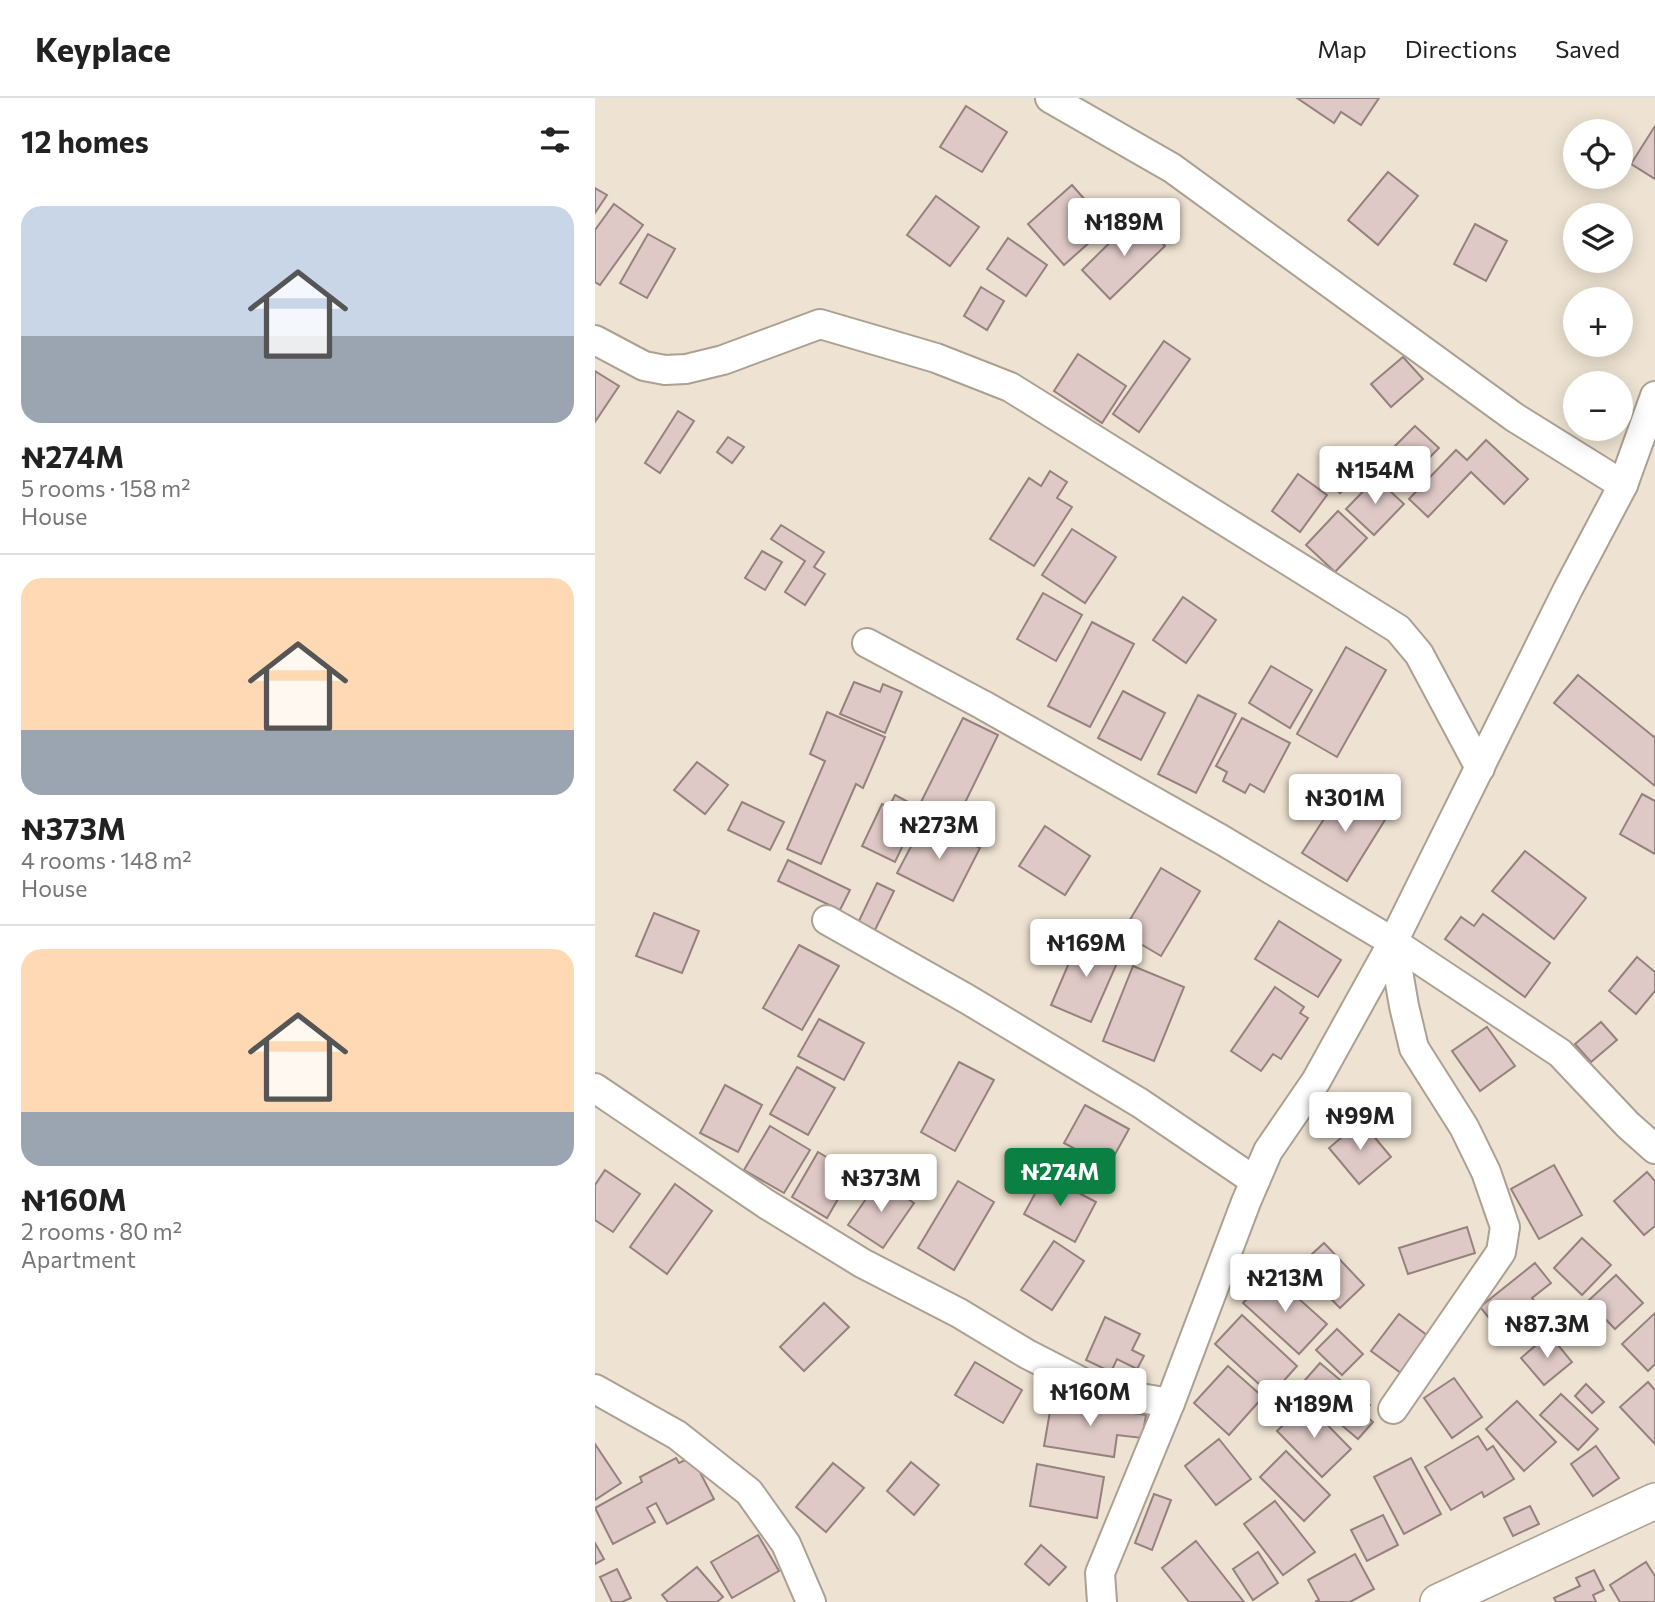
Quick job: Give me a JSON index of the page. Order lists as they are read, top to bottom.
{
  "page": {
    "header": "Keyplace",
    "nav": ["Map", "Directions", "Saved"],
    "heading": "12 homes",
    "map_buttons": ["+", "−"],
    "list": [
      {
        "name": "₦274M",
        "note": "5 rooms · 158 m² · House"
      },
      {
        "name": "₦373M",
        "note": "4 rooms · 148 m² · House"
      },
      {
        "name": "₦160M",
        "note": "2 rooms · 80 m² · Apartment"
      }
    ],
    "price": [
      "₦189M",
      "₦154M",
      "₦301M",
      "₦273M",
      "₦169M",
      "₦99M",
      "₦274M",
      "₦373M",
      "₦213M",
      "₦87.3M",
      "₦160M",
      "₦189M"
    ]
  }
}
